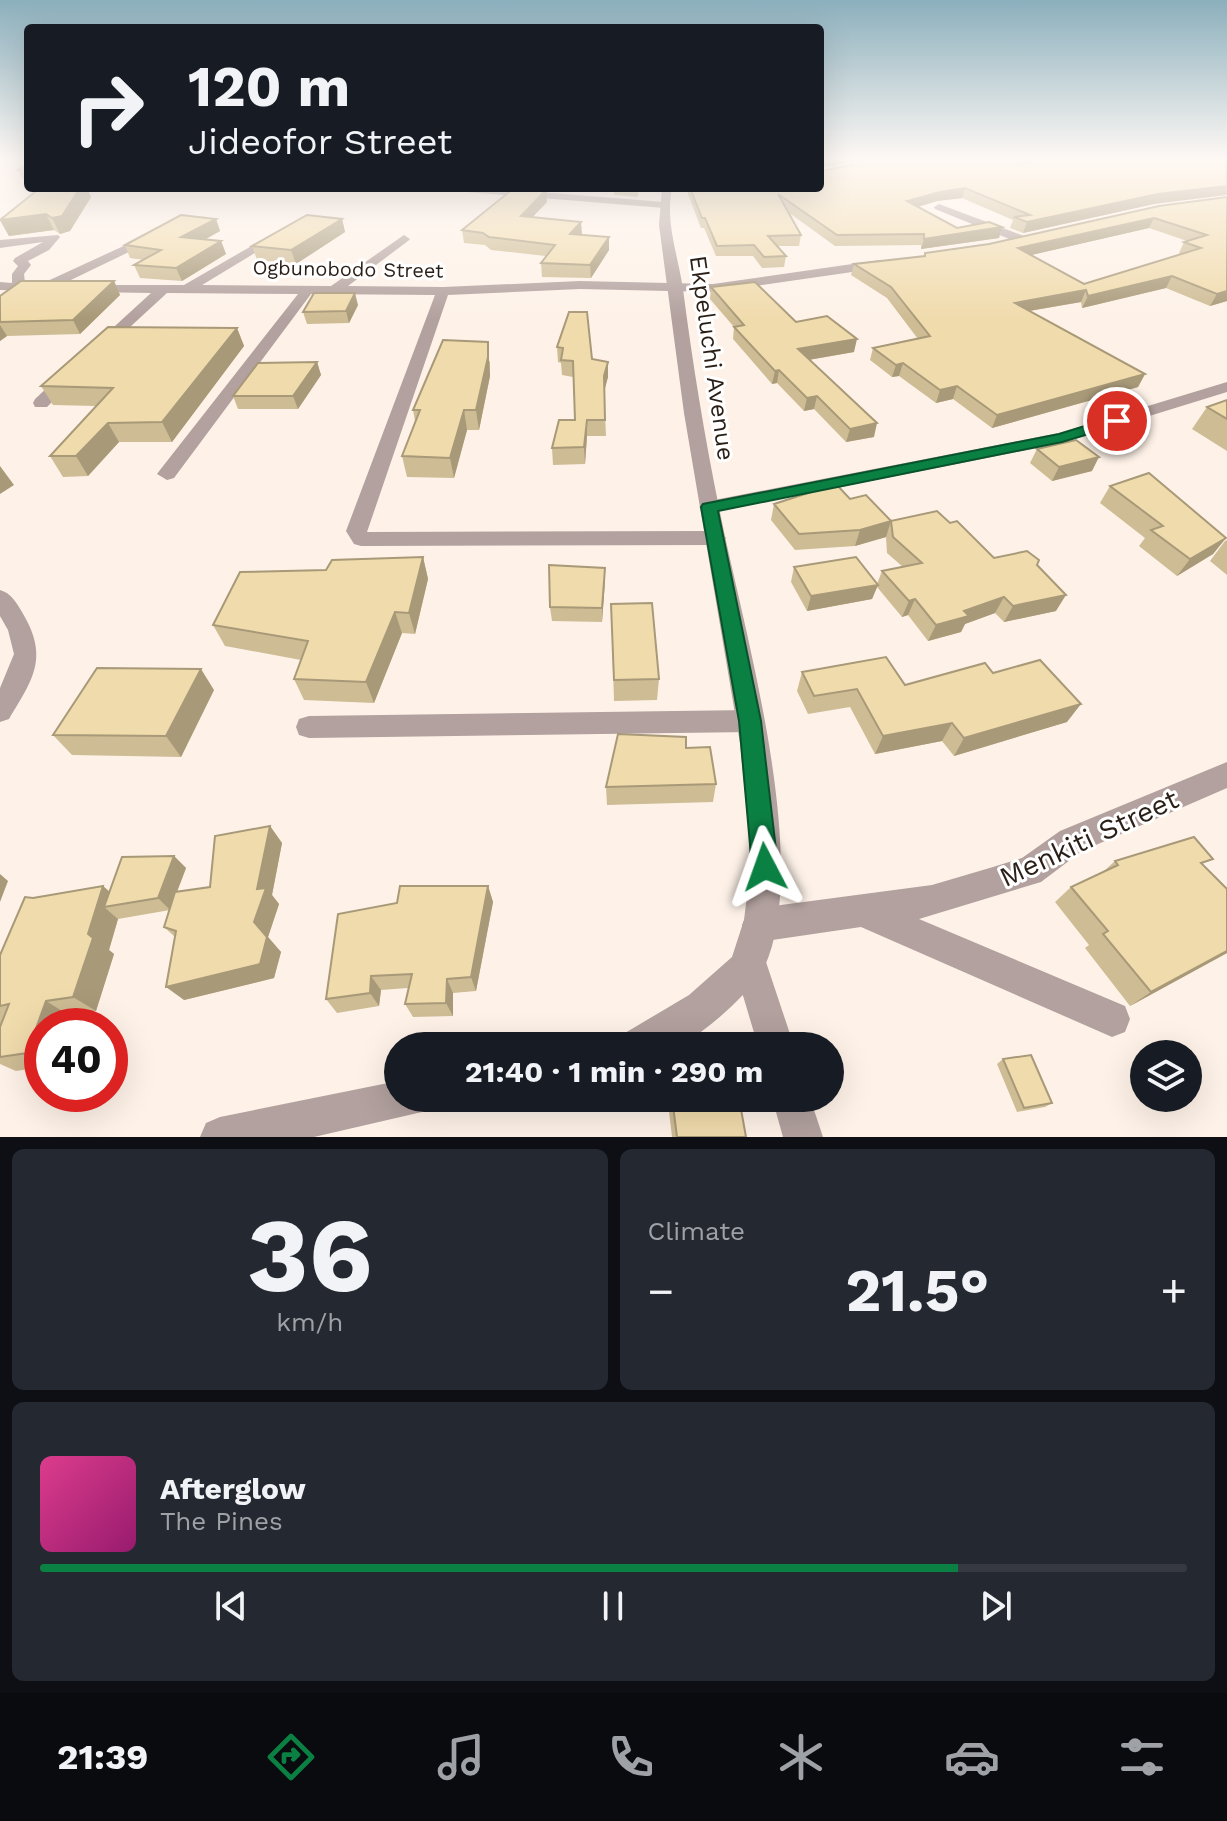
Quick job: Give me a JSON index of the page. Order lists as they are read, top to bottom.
{
  "streets": {
    "street": ["Ogbunobodo Street", "Ekpeluchi Avenue", "Menkiti Street"]
  },
  "crossings": [
    ["Ogbunobodo Street", "Ekpeluchi Avenue"],
    ["Ekpeluchi Avenue", "Menkiti Street"]
  ],
  "page": {
    "turn": ["120 m", "Jideofor Street"],
    "limit": "40",
    "trip": "21:40 · 1 min · 290 m",
    "tile": [
      ["36", "km/h"],
      "Climate"
    ],
    "heat": ["−", "21.5°", "+"],
    "song": ["Afterglow", "The Pines"],
    "tabs": "21:39"
  }
}
